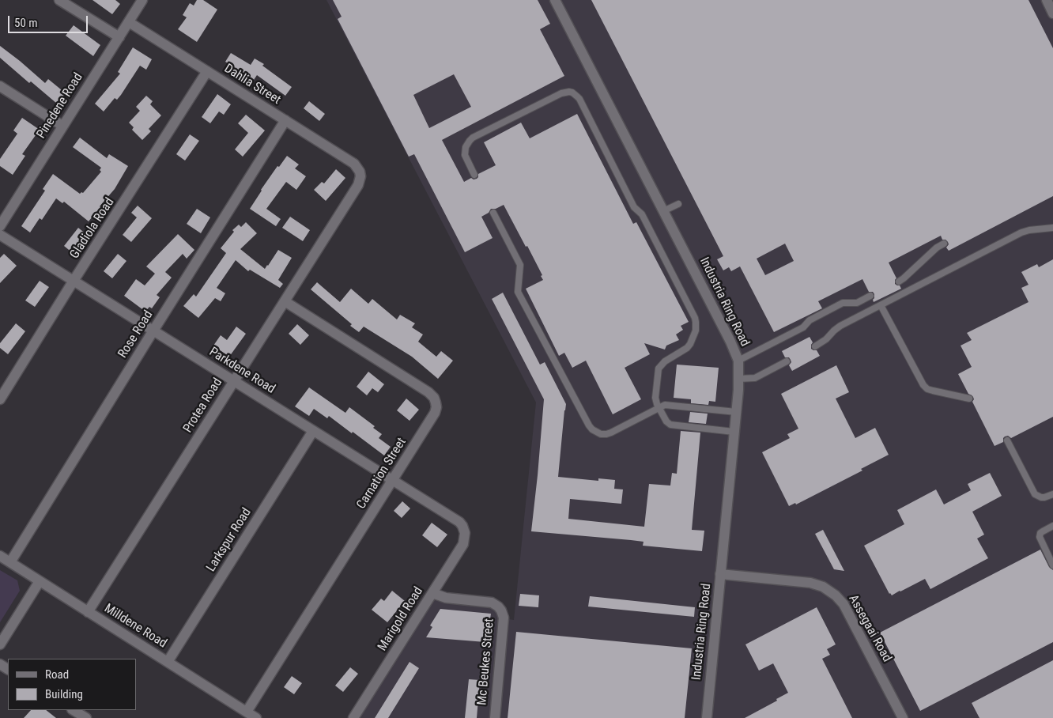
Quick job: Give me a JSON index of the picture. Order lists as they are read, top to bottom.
{
  "streets": {
    "street": [
      "Dahlia Street",
      "Pinedene Road",
      "Gladiola Road",
      "Industria Ring Road",
      "Rose Road",
      "Parkdene Road",
      "Protea Road",
      "Carnation Street",
      "Larkspur Road",
      "Marigold Road",
      "Milldene Road",
      "Assegaai Road",
      "Mc Beukes Street"
    ]
  },
  "crossings": [
    ["Dahlia Street", "Pinedene Road"],
    ["Dahlia Street", "Gladiola Road"],
    ["Dahlia Street", "Rose Road"],
    ["Dahlia Street", "Protea Road"],
    ["Gladiola Road", "Parkdene Road"],
    ["Industria Ring Road", "Assegaai Road"],
    ["Rose Road", "Parkdene Road"],
    ["Rose Road", "Milldene Road"],
    ["Parkdene Road", "Protea Road"],
    ["Parkdene Road", "Carnation Street"],
    ["Parkdene Road", "Larkspur Road"],
    ["Parkdene Road", "Marigold Road"],
    ["Protea Road", "Carnation Street"],
    ["Protea Road", "Milldene Road"],
    ["Carnation Street", "Milldene Road"],
    ["Larkspur Road", "Milldene Road"],
    ["Marigold Road", "Mc Beukes Street"]
  ],
  "legend": ["Road", "Building"],
  "scale_bar": "50 m"
}
